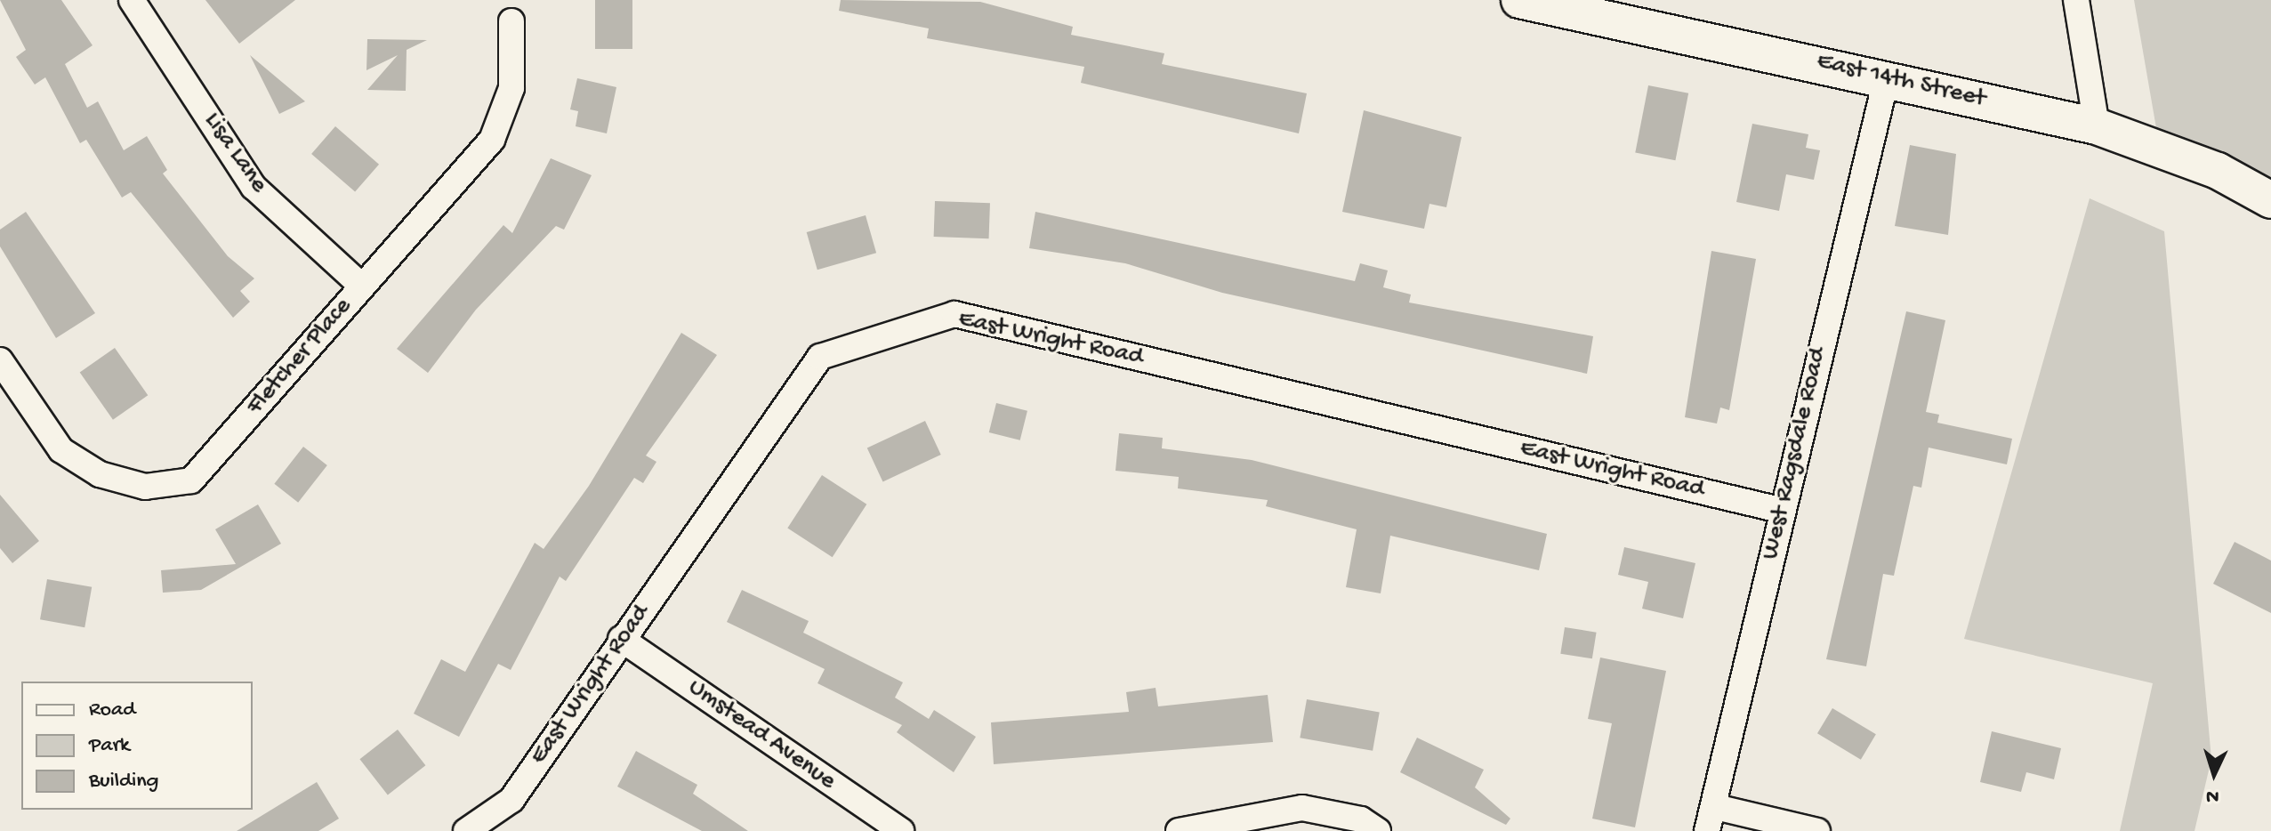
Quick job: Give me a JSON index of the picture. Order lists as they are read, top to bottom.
{
  "streets": {
    "street": [
      "East 14th Street",
      "Lisa Lane",
      "East Wright Road",
      "Fletcher Place",
      "West Ragsdale Road",
      "Umstead Avenue"
    ]
  },
  "crossings": [
    ["East 14th Street", "West Ragsdale Road"],
    ["Lisa Lane", "Fletcher Place"],
    ["East Wright Road", "West Ragsdale Road"],
    ["East Wright Road", "Umstead Avenue"]
  ],
  "legend": ["Road", "Park", "Building"],
  "north": "bottom"
}
